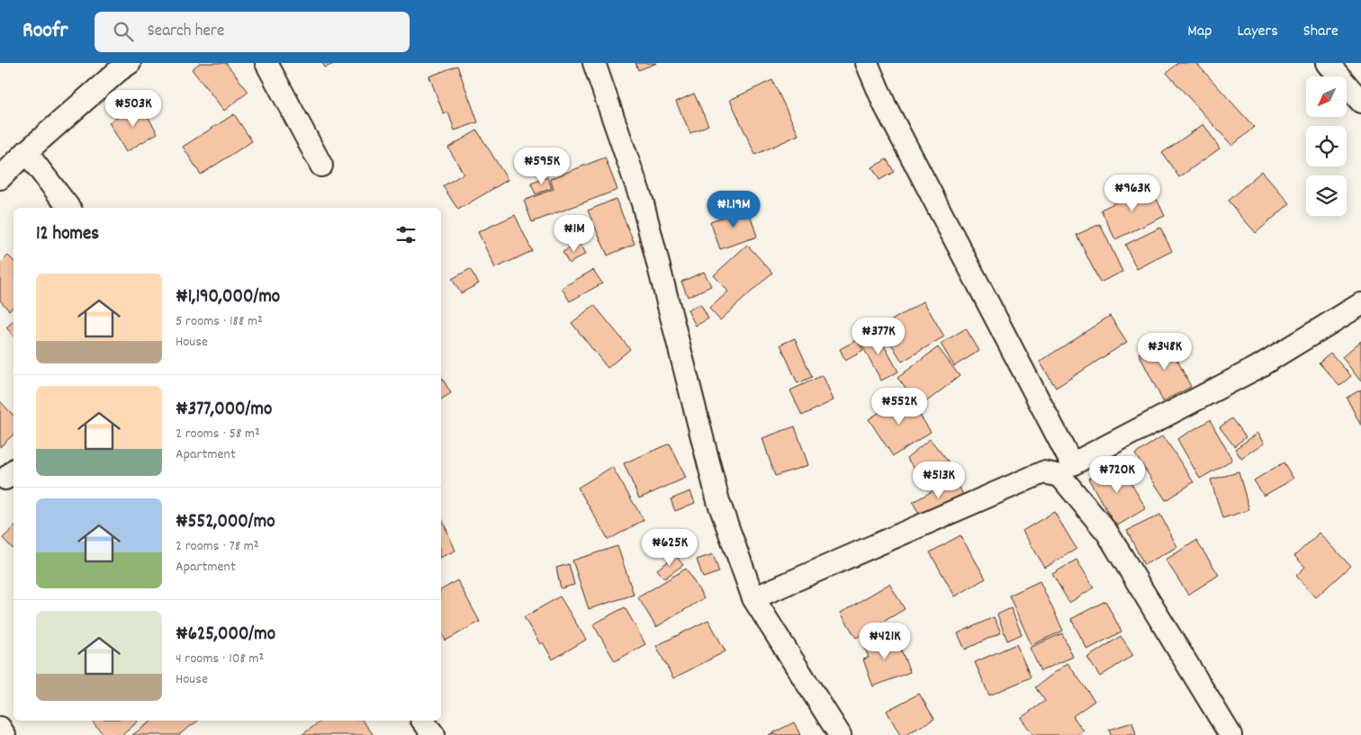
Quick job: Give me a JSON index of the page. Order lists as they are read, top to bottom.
{
  "north": "bottom left",
  "page": {
    "header": "Roofr",
    "search": "Search here",
    "nav": ["Map", "Layers", "Share"],
    "price": [
      "₦503K",
      "₦595K",
      "₦963K",
      "₦1.19M",
      "₦1M",
      "₦377K",
      "₦348K",
      "₦552K",
      "₦720K",
      "₦513K",
      "₦625K",
      "₦421K"
    ],
    "heading": "12 homes",
    "list": [
      {
        "name": "₦1,190,000/mo",
        "note": "5 rooms · 188 m² · House"
      },
      {
        "name": "₦377,000/mo",
        "note": "2 rooms · 58 m² · Apartment"
      },
      {
        "name": "₦552,000/mo",
        "note": "2 rooms · 78 m² · Apartment"
      },
      {
        "name": "₦625,000/mo",
        "note": "4 rooms · 108 m² · House"
      }
    ]
  }
}
